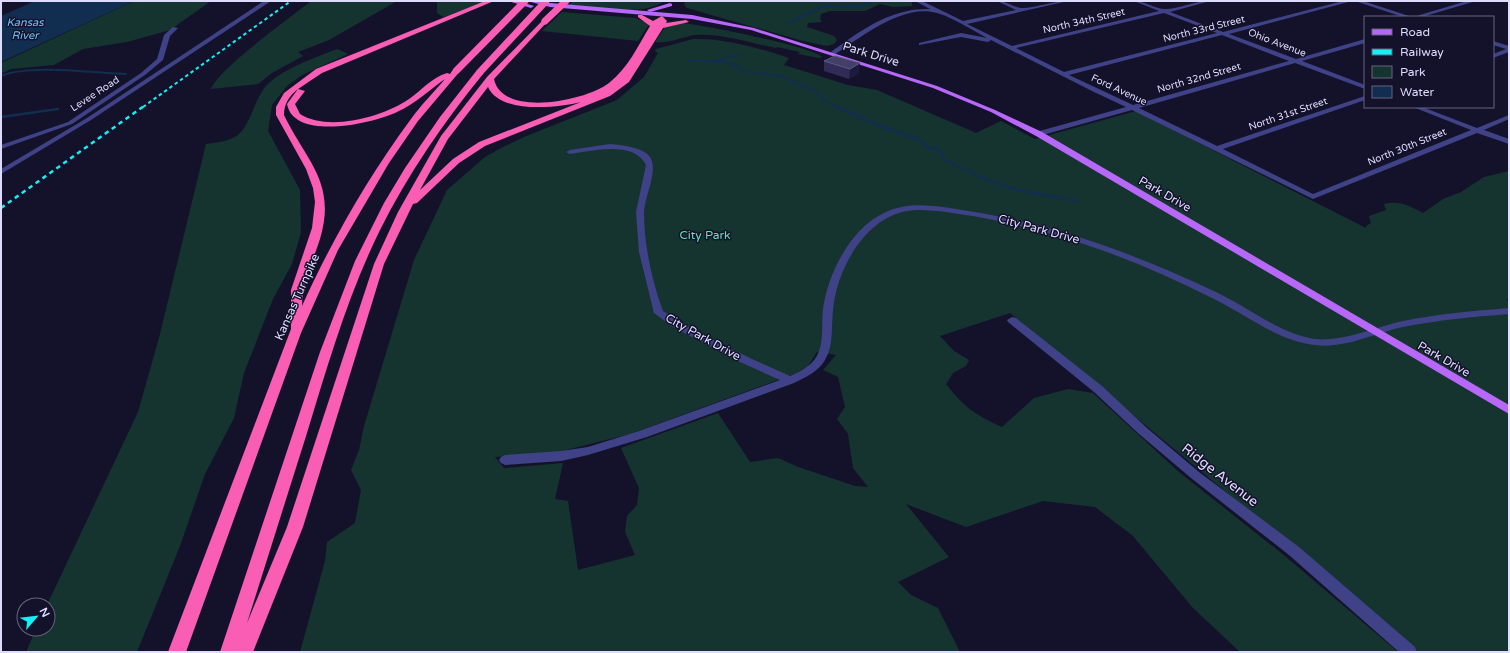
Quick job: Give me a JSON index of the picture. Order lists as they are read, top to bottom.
{
  "streets": {
    "highway": ["Kansas Turnpike"],
    "main road": ["Park Drive"],
    "street": [
      "North 34th Street",
      "North 33rd Street",
      "Ohio Avenue",
      "North 32nd Street",
      "Ford Avenue",
      "Levee Road",
      "North 31st Street",
      "North 30th Street",
      "City Park Drive",
      "Ridge Avenue"
    ]
  },
  "crossings": [
    ["North 34th Street", "Ohio Avenue"],
    ["North 34th Street", "Ford Avenue"],
    ["North 33rd Street", "Ohio Avenue"],
    ["North 33rd Street", "Ford Avenue"],
    ["Ohio Avenue", "North 32nd Street"],
    ["Park Drive", "North 32nd Street"],
    ["Park Drive", "City Park Drive"],
    ["North 32nd Street", "Ford Avenue"],
    ["Ford Avenue", "North 31st Street"],
    ["Ford Avenue", "North 30th Street"]
  ],
  "water": ["Kansas River"],
  "parks": ["City Park"],
  "legend": [
    "Road",
    "Railway",
    "Park",
    "Water"
  ],
  "north": "top right"
}
